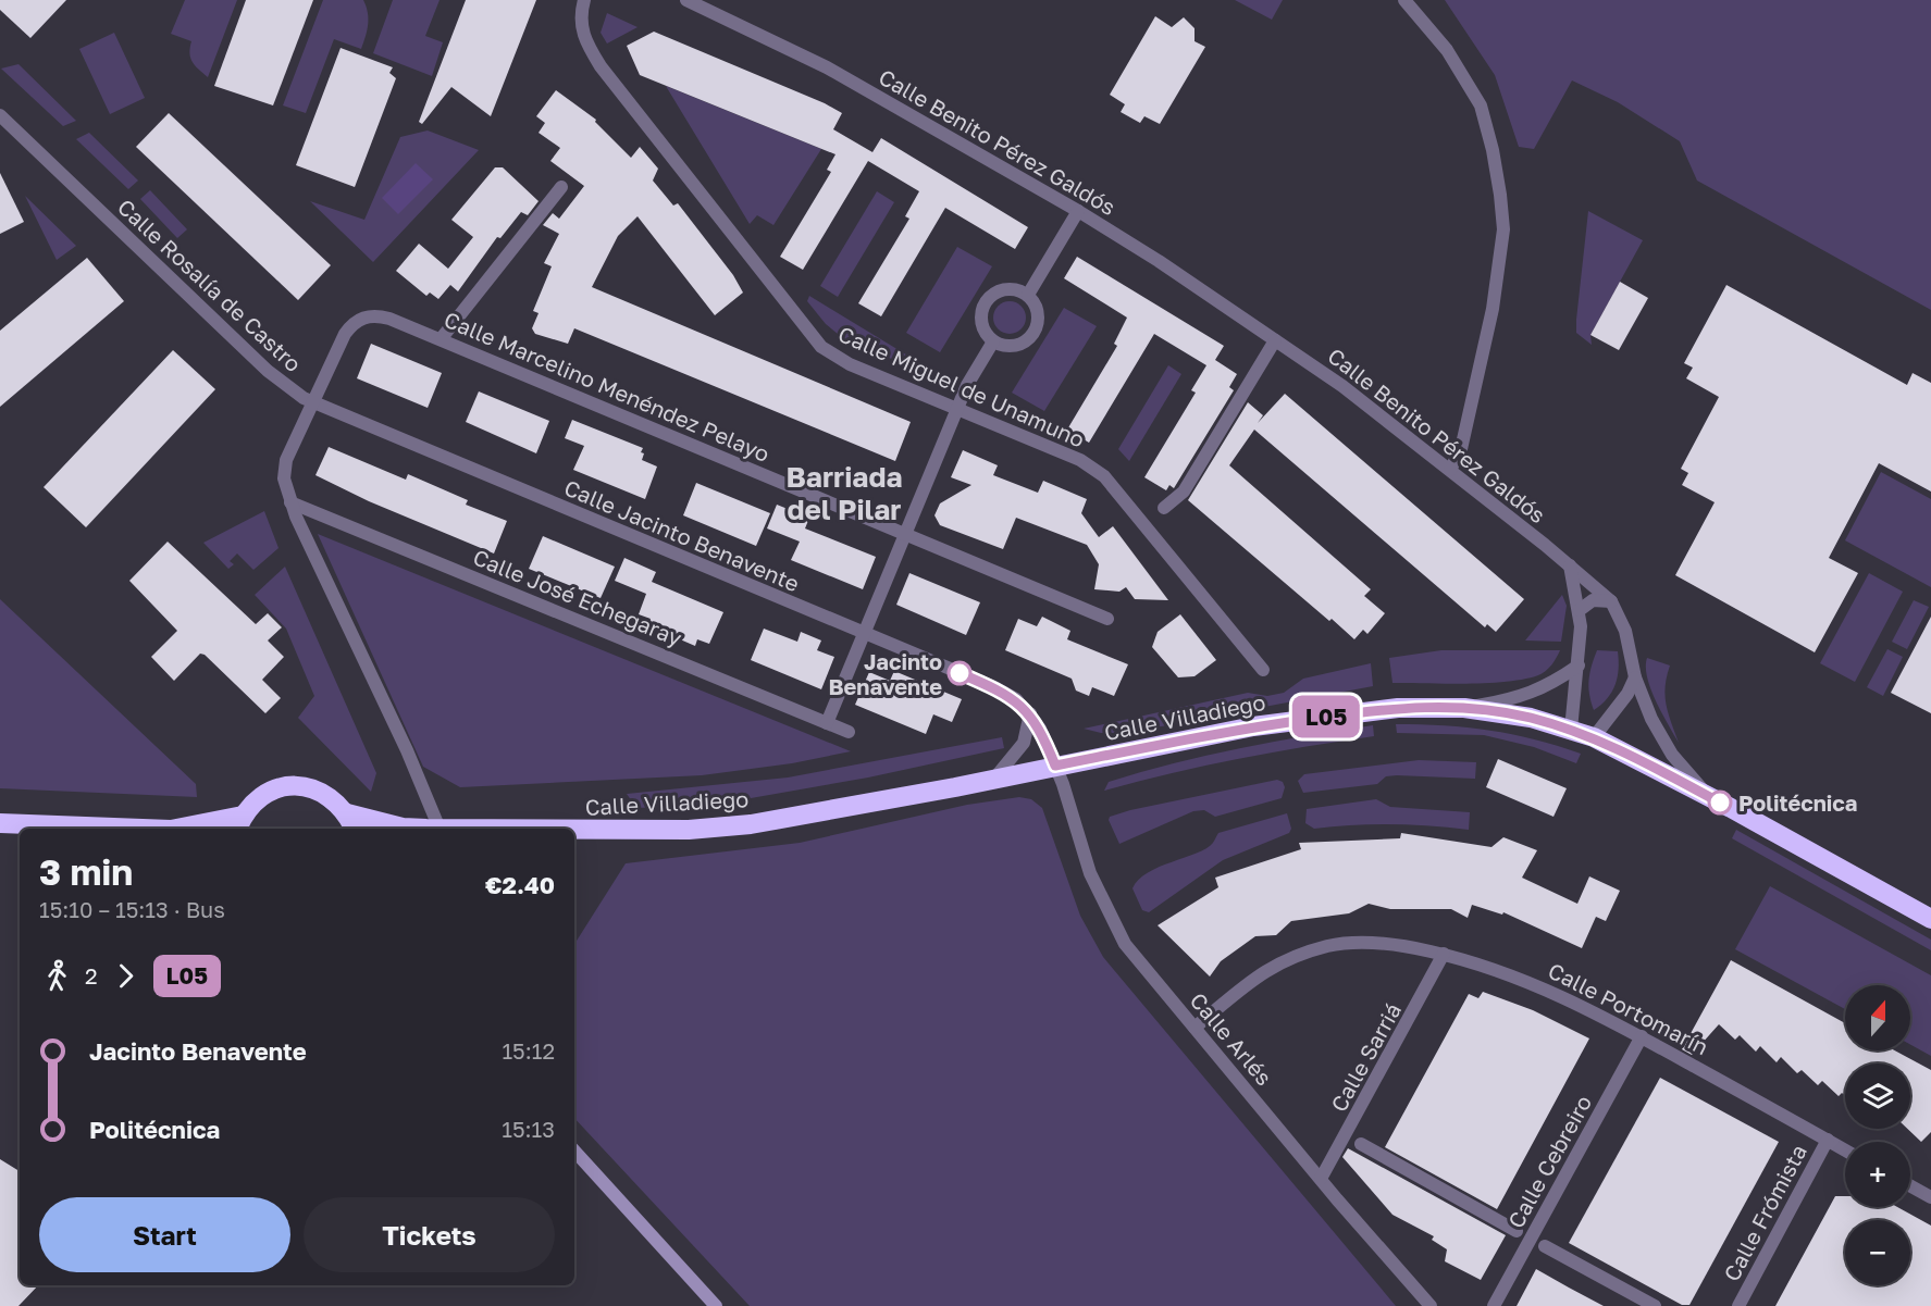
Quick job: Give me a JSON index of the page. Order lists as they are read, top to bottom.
{
  "streets": {
    "highway": ["Calle Villadiego"],
    "street": [
      "Calle Benito Pérez Galdós",
      "Calle Rosalía de Castro",
      "Calle Marcelino Menéndez Pelayo",
      "Calle Miguel de Unamuno",
      "Calle Jacinto Benavente",
      "Calle José Echegaray",
      "Calle Portomarín",
      "Calle Arlés",
      "Calle Sarriá",
      "Calle Cebreiro",
      "Calle Frómista"
    ]
  },
  "crossings": [
    ["Calle Benito Pérez Galdós", "Calle Villadiego"],
    ["Calle Rosalía de Castro", "Calle Marcelino Menéndez Pelayo"],
    ["Calle Rosalía de Castro", "Calle Jacinto Benavente"],
    ["Calle Marcelino Menéndez Pelayo", "Calle Jacinto Benavente"],
    ["Calle Jacinto Benavente", "Calle Villadiego"],
    ["Calle Jacinto Benavente", "Calle Arlés"],
    ["Calle Villadiego", "Calle Arlés"],
    ["Calle Portomarín", "Calle Arlés"],
    ["Calle Portomarín", "Calle Sarriá"],
    ["Calle Portomarín", "Calle Cebreiro"],
    ["Calle Portomarín", "Calle Frómista"],
    ["Calle Arlés", "Calle Sarriá"]
  ],
  "districts": ["Barriada del Pilar"],
  "places": ["Jacinto Benavente", "Politécnica"],
  "lines": ["bus line L05"],
  "north": "top",
  "page": {
    "on_map": "L05",
    "heading": ["3 min", "15:10 – 15:13 · Bus", "€2.40"],
    "legs": ["2", "L05"],
    "map_buttons": ["+", "−"],
    "list": [
      {
        "name": "Jacinto Benavente",
        "value": "15:12"
      },
      {
        "name": "Politécnica",
        "value": "15:13"
      }
    ],
    "buttons": ["Start", "Tickets"]
  }
}
